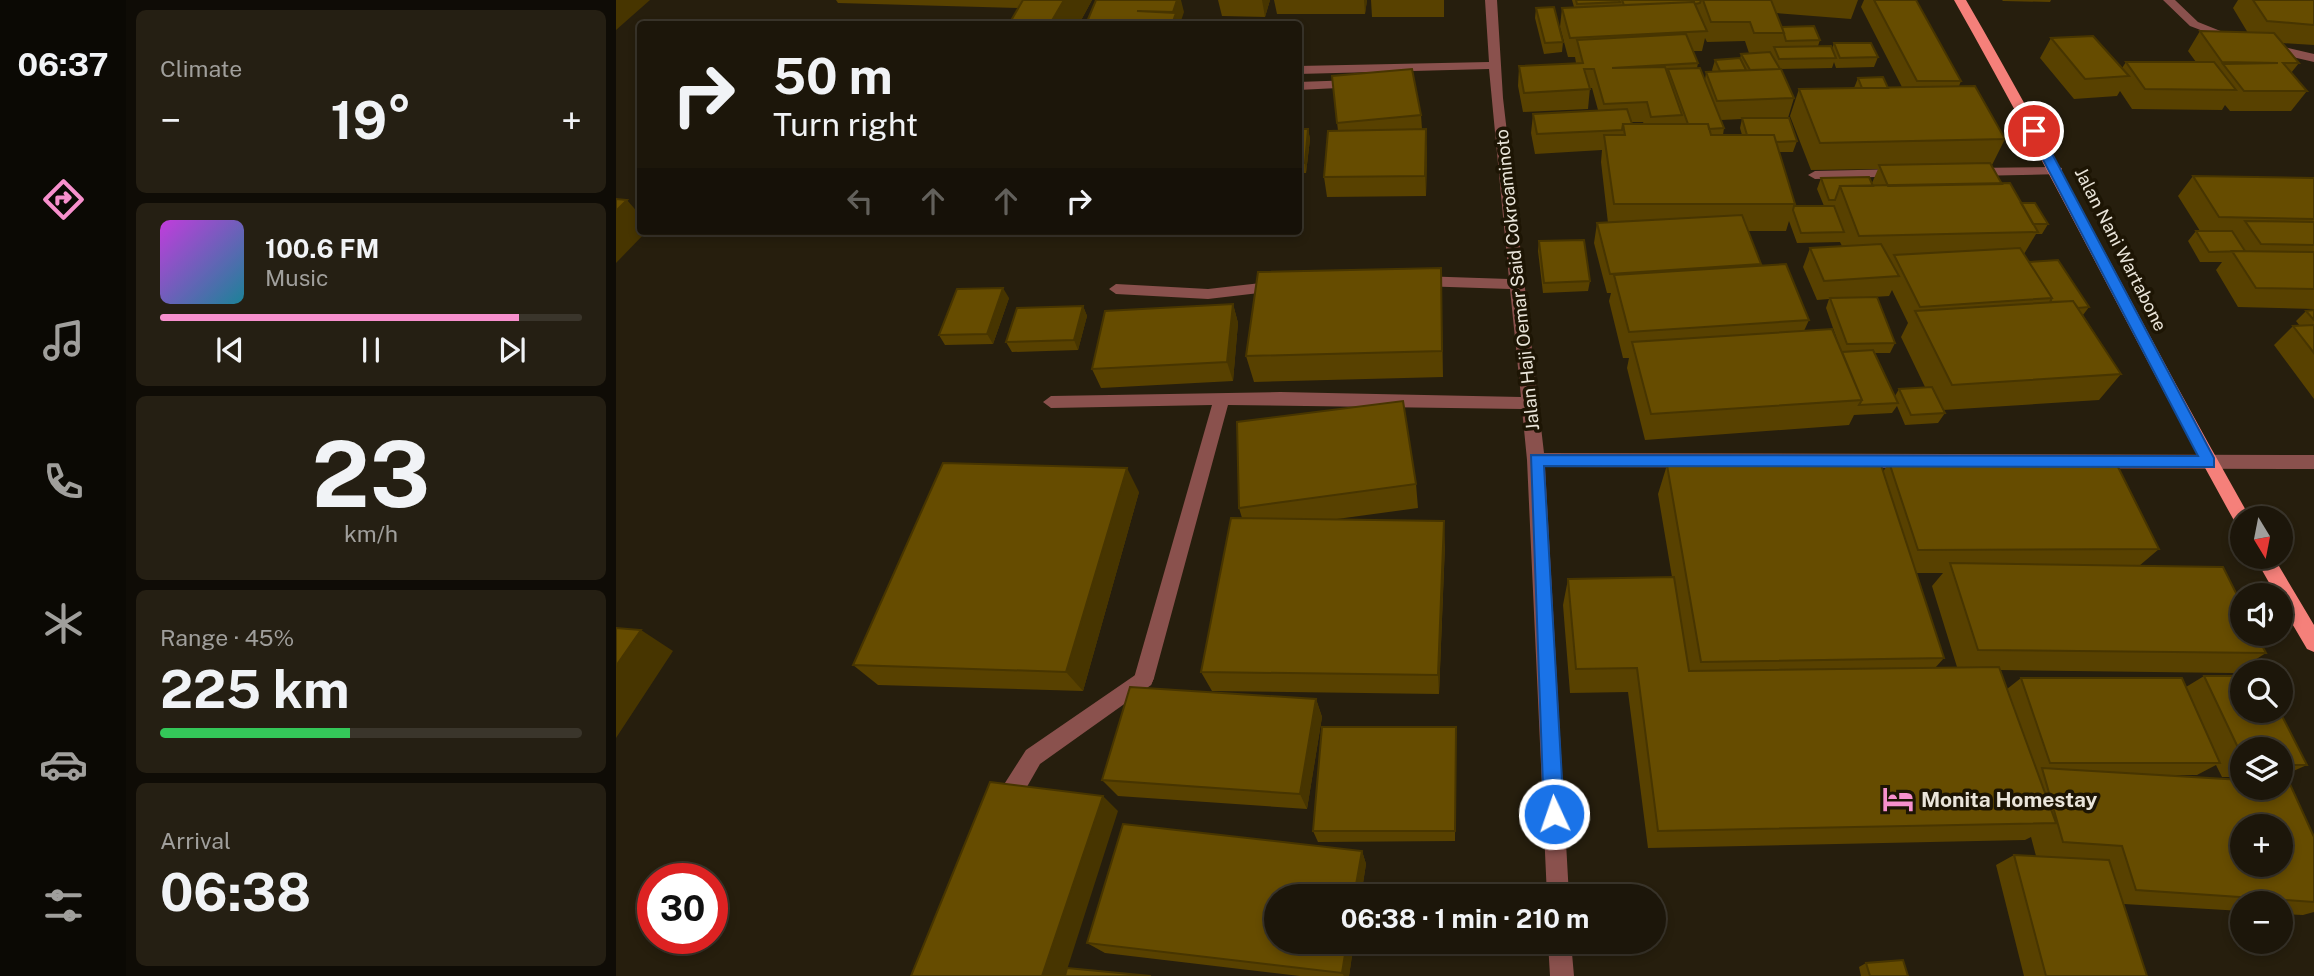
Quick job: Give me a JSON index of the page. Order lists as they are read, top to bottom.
{
  "streets": {
    "main road": ["Jalan Nani Wartabone"],
    "street": ["Jalan Haji Oemar Said Cokroaminoto"]
  },
  "places": {
    "hotel": ["Monita Homestay"]
  },
  "north": "bottom",
  "page": {
    "tabs": "06:37",
    "tile": [
      "Climate",
      ["23", "km/h"],
      ["Range · 45%", "225 km"],
      ["Arrival", "06:38"]
    ],
    "turn": ["50 m", "Turn right"],
    "heat": ["−", "19°", "+"],
    "song": ["100.6 FM", "Music"],
    "map_buttons": ["+", "−"],
    "limit": "30",
    "trip": "06:38 · 1 min · 210 m"
  }
}
